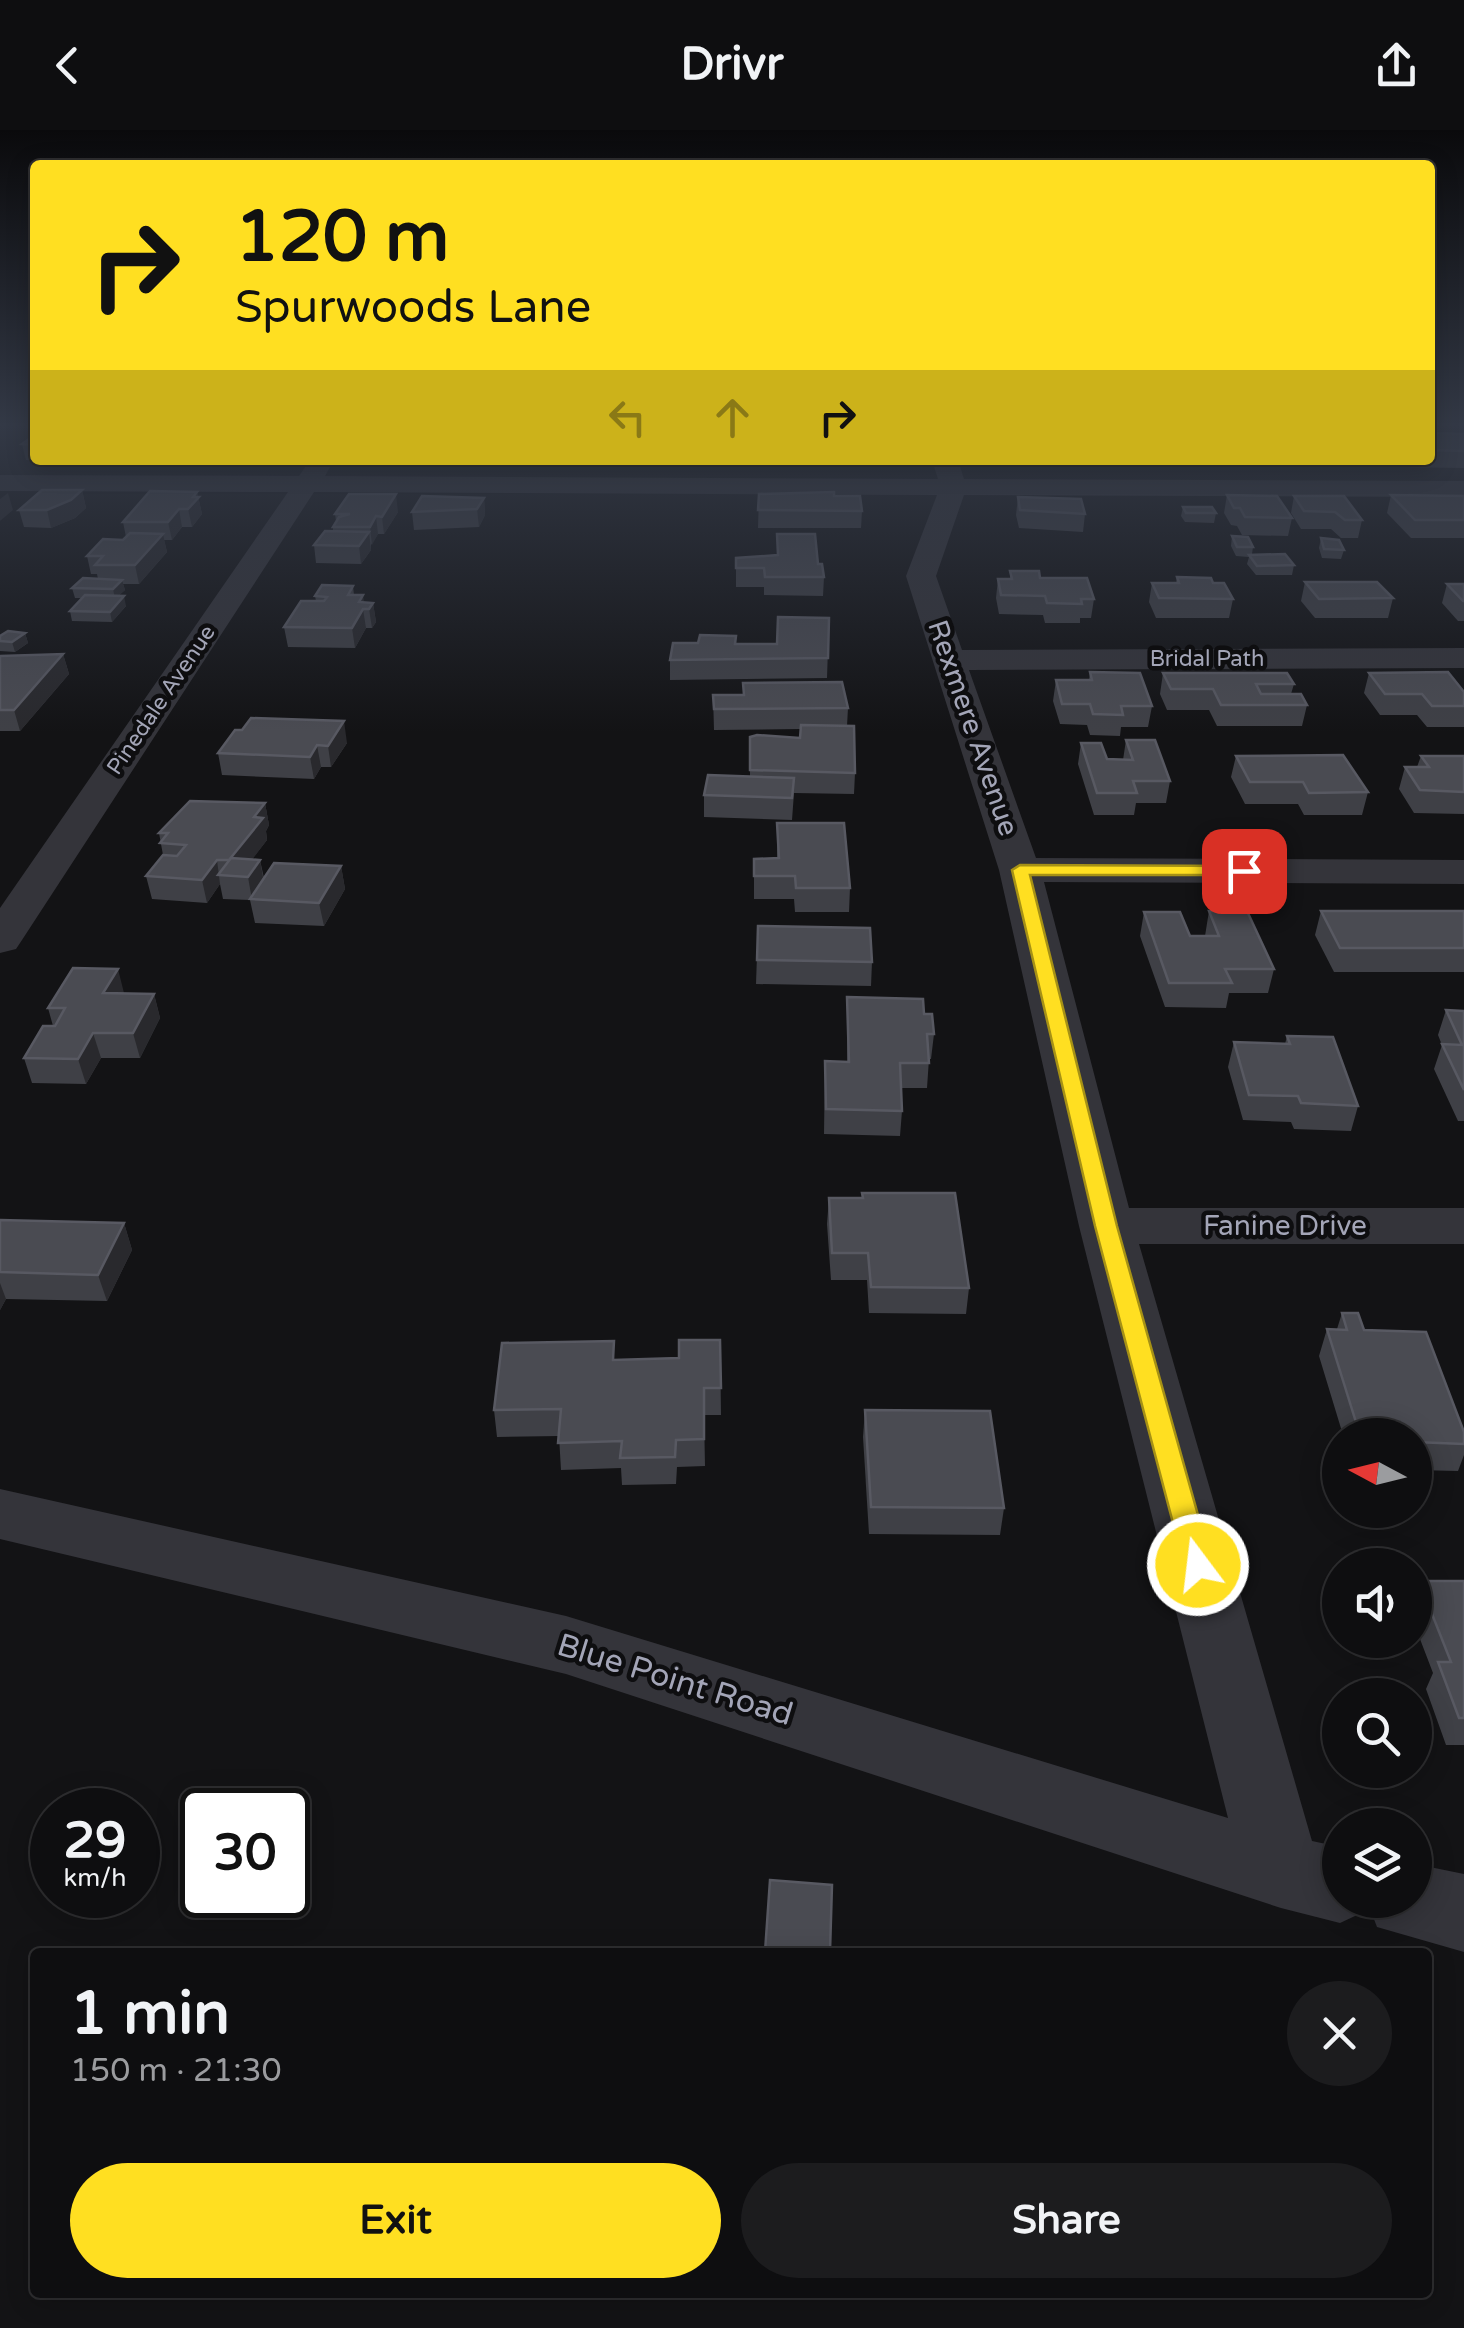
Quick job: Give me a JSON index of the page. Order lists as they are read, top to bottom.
{
  "streets": {
    "street": [
      "Bridal Path",
      "Pinedale Avenue",
      "Rexmere Avenue",
      "Fanine Drive",
      "Blue Point Road"
    ]
  },
  "crossings": [
    ["Bridal Path", "Rexmere Avenue"],
    ["Rexmere Avenue", "Fanine Drive"],
    ["Rexmere Avenue", "Blue Point Road"]
  ],
  "north": "left",
  "page": {
    "header": "Drivr",
    "turn": ["120 m", "Spurwoods Lane"],
    "speed": "29 km/h",
    "limit": "30",
    "heading": ["1 min", "150 m · 21:30"],
    "buttons": ["Exit", "Share"]
  }
}
